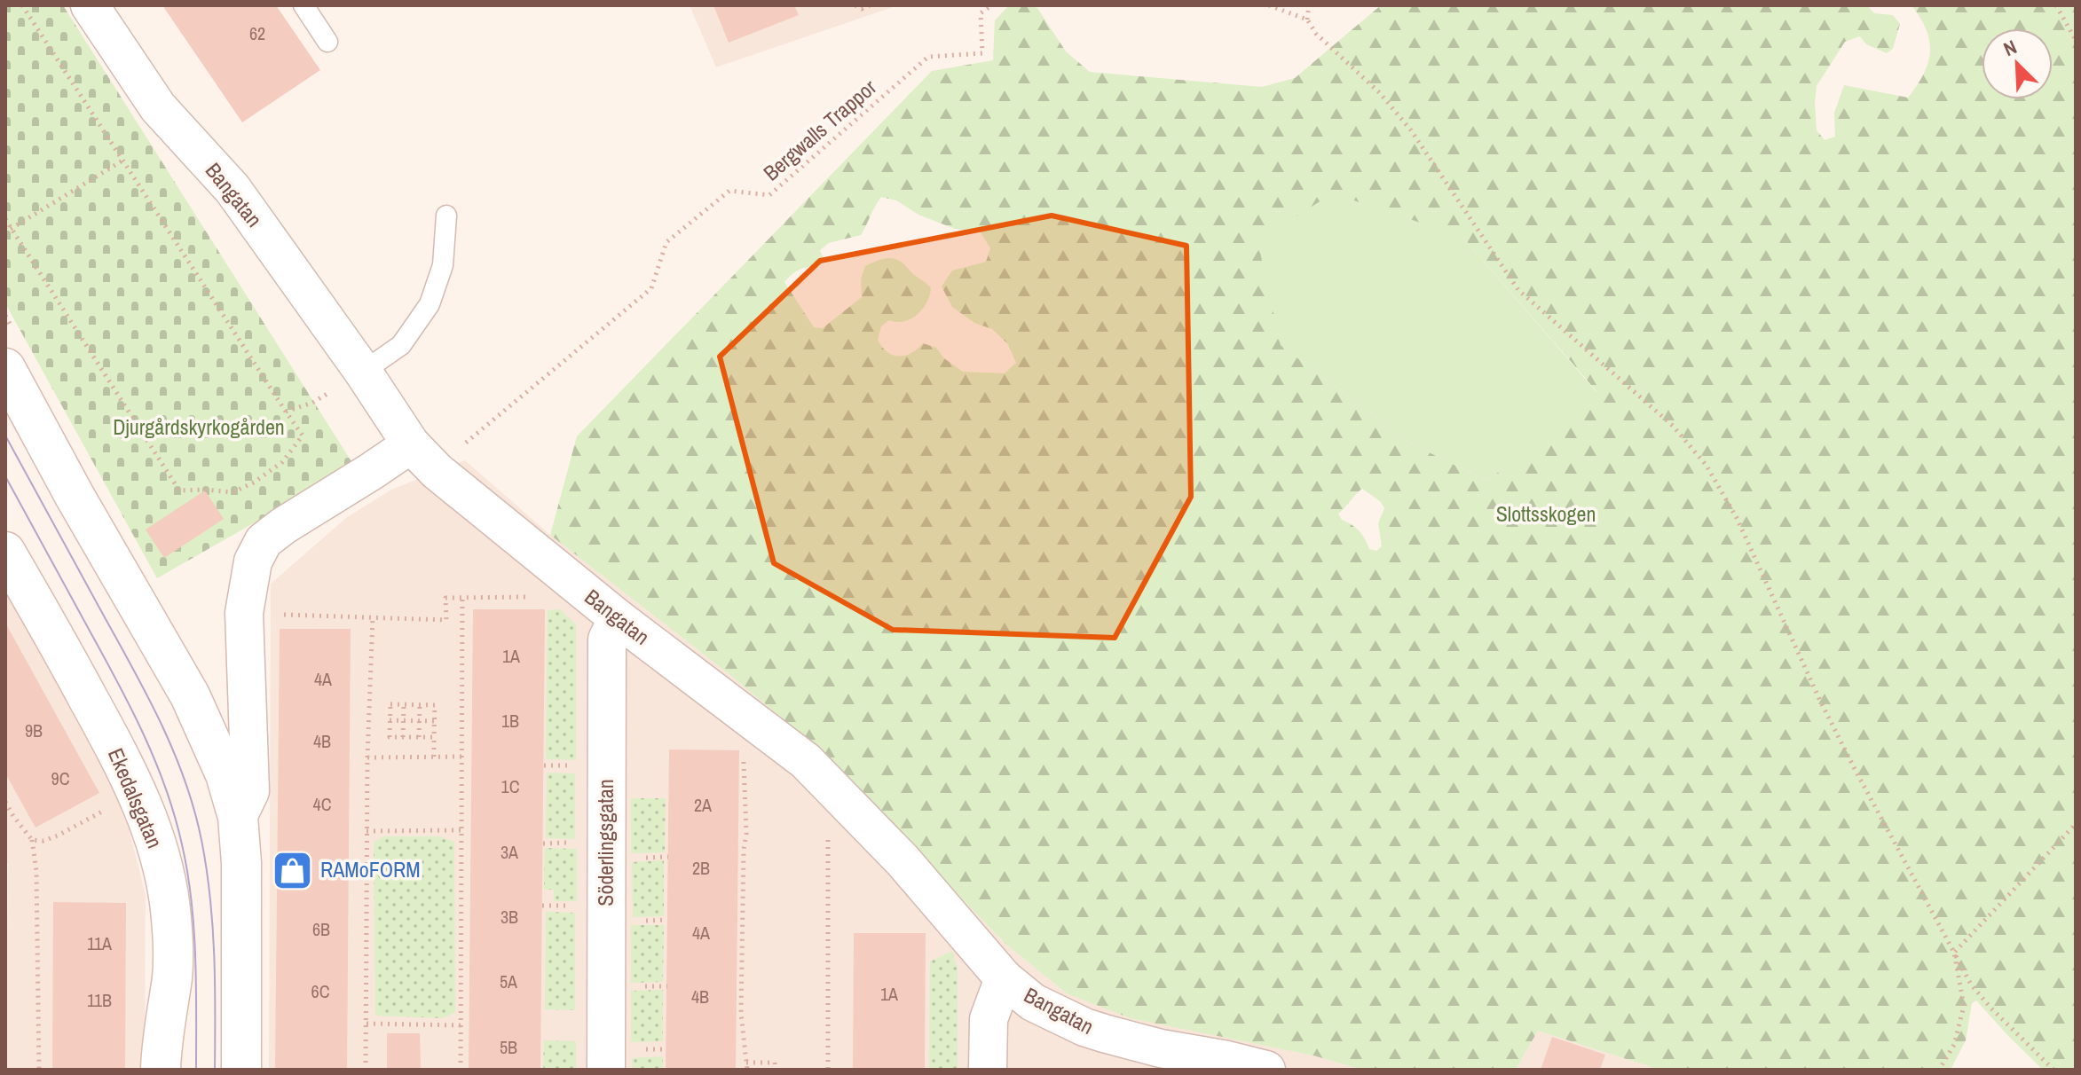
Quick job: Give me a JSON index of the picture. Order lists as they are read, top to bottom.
{
  "streets": {
    "street": ["Bangatan", "Ekedalsgatan", "Söderlingsgatan"],
    "path": ["Bergwalls Trappor"]
  },
  "crossings": [
    ["Bangatan", "Söderlingsgatan"]
  ],
  "parks": ["Djurgårdskyrkogården", "Slottsskogen"],
  "places": {
    "shop": ["RAMoFORM"]
  },
  "house_numbers": [
    "62",
    "1A",
    "4A",
    "1B",
    "9B",
    "4B",
    "9C",
    "1C",
    "4C",
    "2A",
    "3A",
    "2B",
    "3B",
    "6B",
    "4A",
    "11A",
    "5A",
    "6C",
    "1A",
    "4B",
    "11B",
    "5B"
  ],
  "north": "top left"
}
